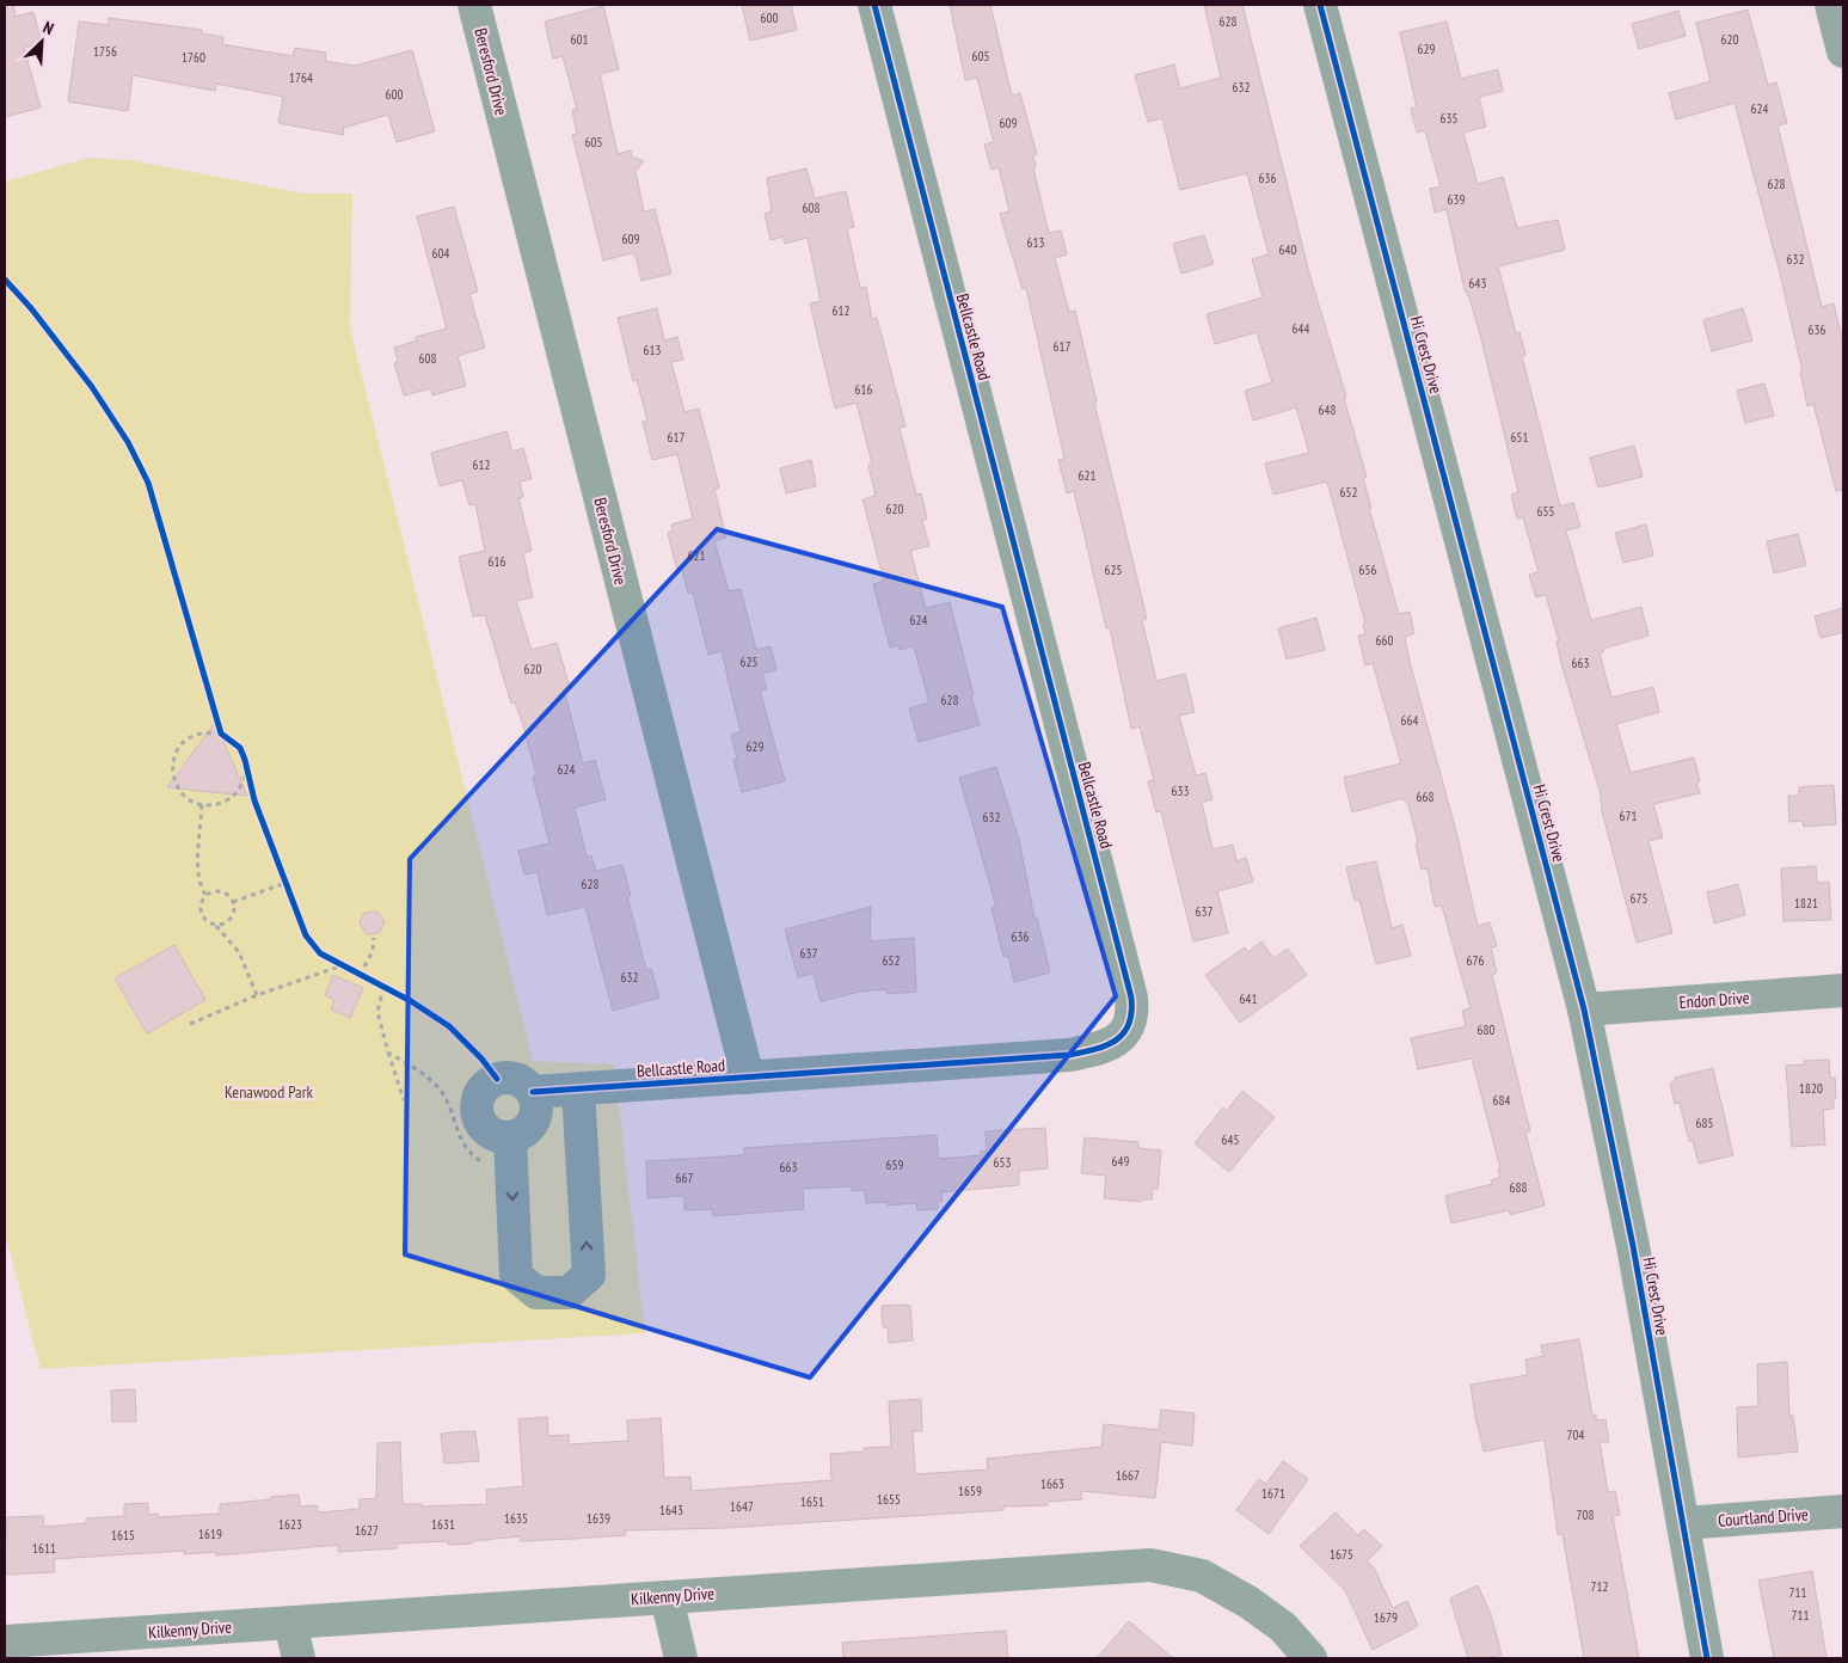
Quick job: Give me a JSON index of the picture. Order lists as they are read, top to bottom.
{
  "streets": {
    "street": [
      "Beresford Drive",
      "Bellcastle Road",
      "Hi Crest Drive",
      "Endon Drive",
      "Courtland Drive",
      "Kilkenny Drive"
    ]
  },
  "crossings": [
    ["Beresford Drive", "Bellcastle Road"],
    ["Hi Crest Drive", "Endon Drive"],
    ["Hi Crest Drive", "Courtland Drive"]
  ],
  "parks": ["Kenawood Park"],
  "house_numbers": [
    "600",
    "628",
    "601",
    "620",
    "629",
    "1756",
    "605",
    "1760",
    "1764",
    "632",
    "600",
    "624",
    "635",
    "609",
    "605",
    "636",
    "628",
    "639",
    "608",
    "609",
    "613",
    "640",
    "604",
    "632",
    "643",
    "612",
    "644",
    "636",
    "617",
    "613",
    "608",
    "616",
    "648",
    "617",
    "651",
    "612",
    "621",
    "652",
    "620",
    "655",
    "621",
    "616",
    "625",
    "656",
    "624",
    "660",
    "625",
    "663",
    "620",
    "628",
    "664",
    "629",
    "624",
    "633",
    "668",
    "671",
    "632",
    "628",
    "675",
    "1821",
    "637",
    "636",
    "637",
    "652",
    "676",
    "632",
    "641",
    "680",
    "1820",
    "684",
    "685",
    "645",
    "649",
    "653",
    "659",
    "663",
    "667",
    "688",
    "704",
    "1667",
    "1663",
    "1659",
    "1671",
    "1655",
    "1651",
    "1647",
    "1643",
    "708",
    "1635",
    "1639",
    "1623",
    "1631",
    "1627",
    "1619",
    "1615",
    "1611",
    "1675",
    "712",
    "711",
    "711",
    "1679"
  ],
  "north": "top right"
}
